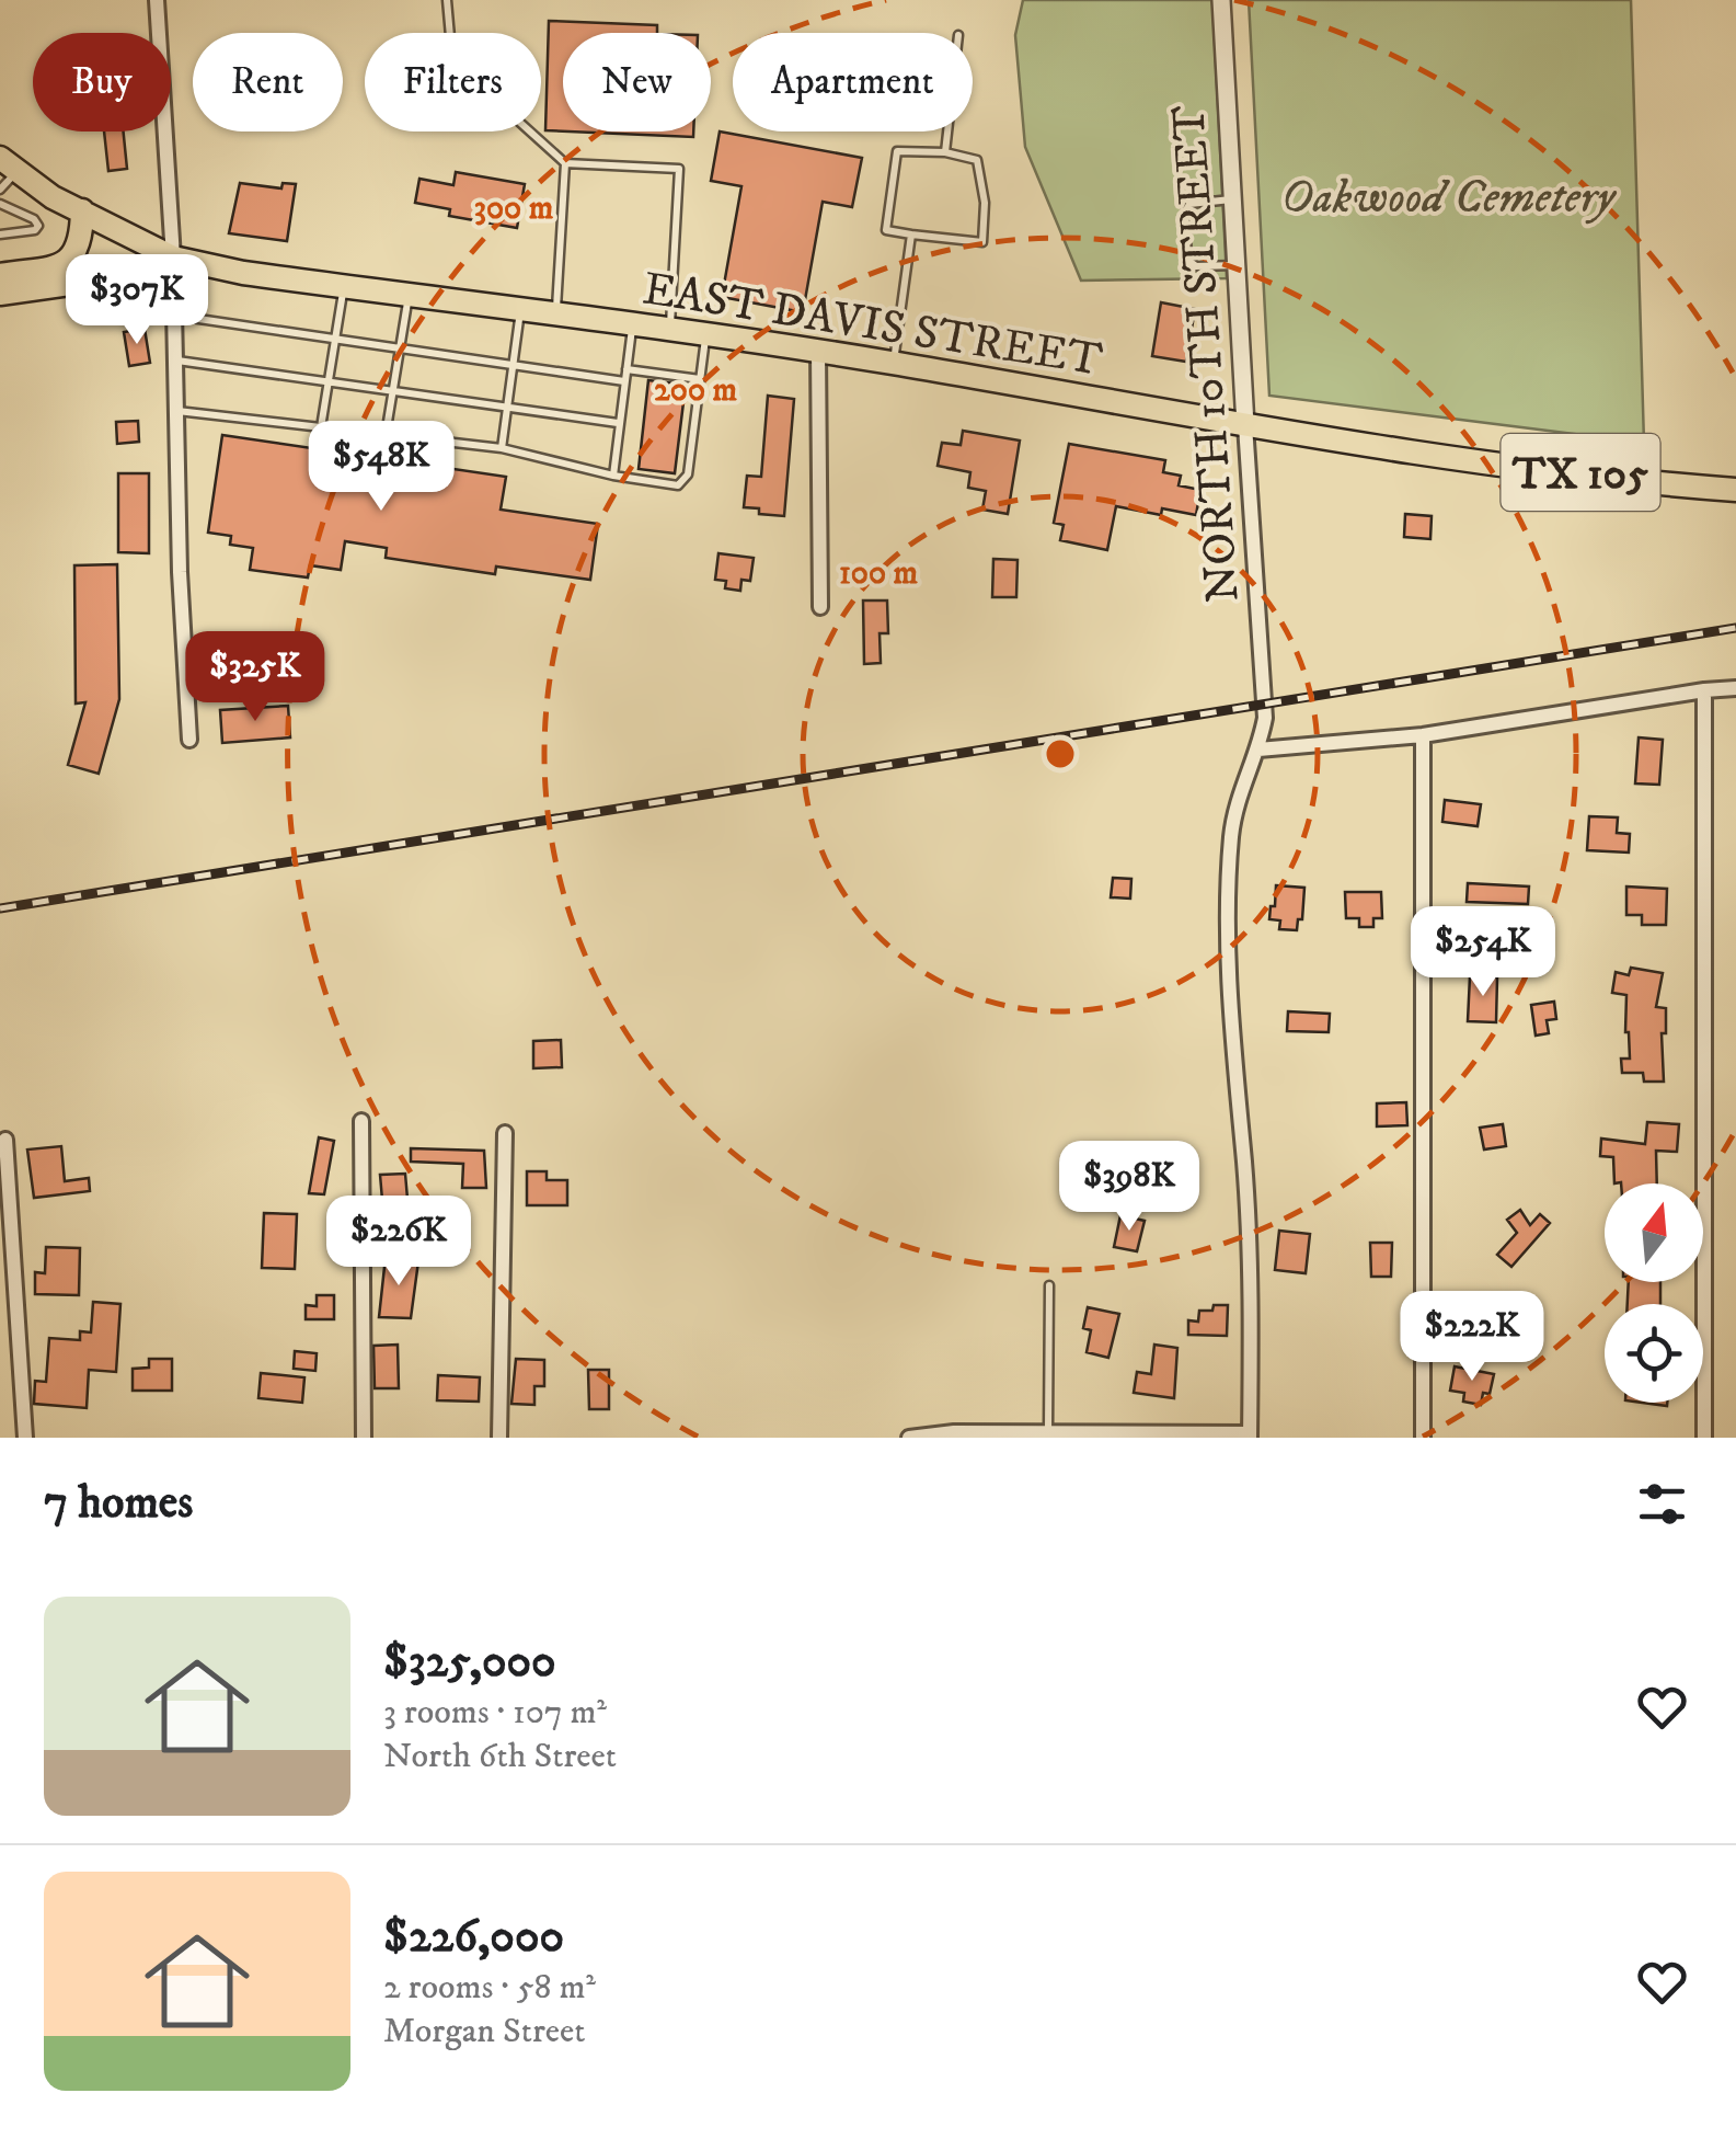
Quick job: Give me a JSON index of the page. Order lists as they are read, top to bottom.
{
  "streets": {
    "main road": ["EAST DAVIS STREET", "TX 105"],
    "street": ["NORTH 10TH STREET"]
  },
  "crossings": [
    ["EAST DAVIS STREET", "NORTH 10TH STREET"],
    ["EAST DAVIS STREET", "TX 105"]
  ],
  "parks": ["Oakwood Cemetery"],
  "north": "top",
  "page": {
    "chip": [
      "Buy",
      "Rent",
      "Filters",
      "New",
      "Apartment"
    ],
    "price": [
      "$307K",
      "$548K",
      "$325K",
      "$254K",
      "$398K",
      "$226K",
      "$222K"
    ],
    "heading": "7 homes",
    "list": [
      {
        "name": "$325,000",
        "note": "3 rooms · 107 m² · North 6th Street"
      },
      {
        "name": "$226,000",
        "note": "2 rooms · 58 m² · Morgan Street"
      }
    ]
  },
  "rings": ["300 m", "200 m", "100 m"]
}
